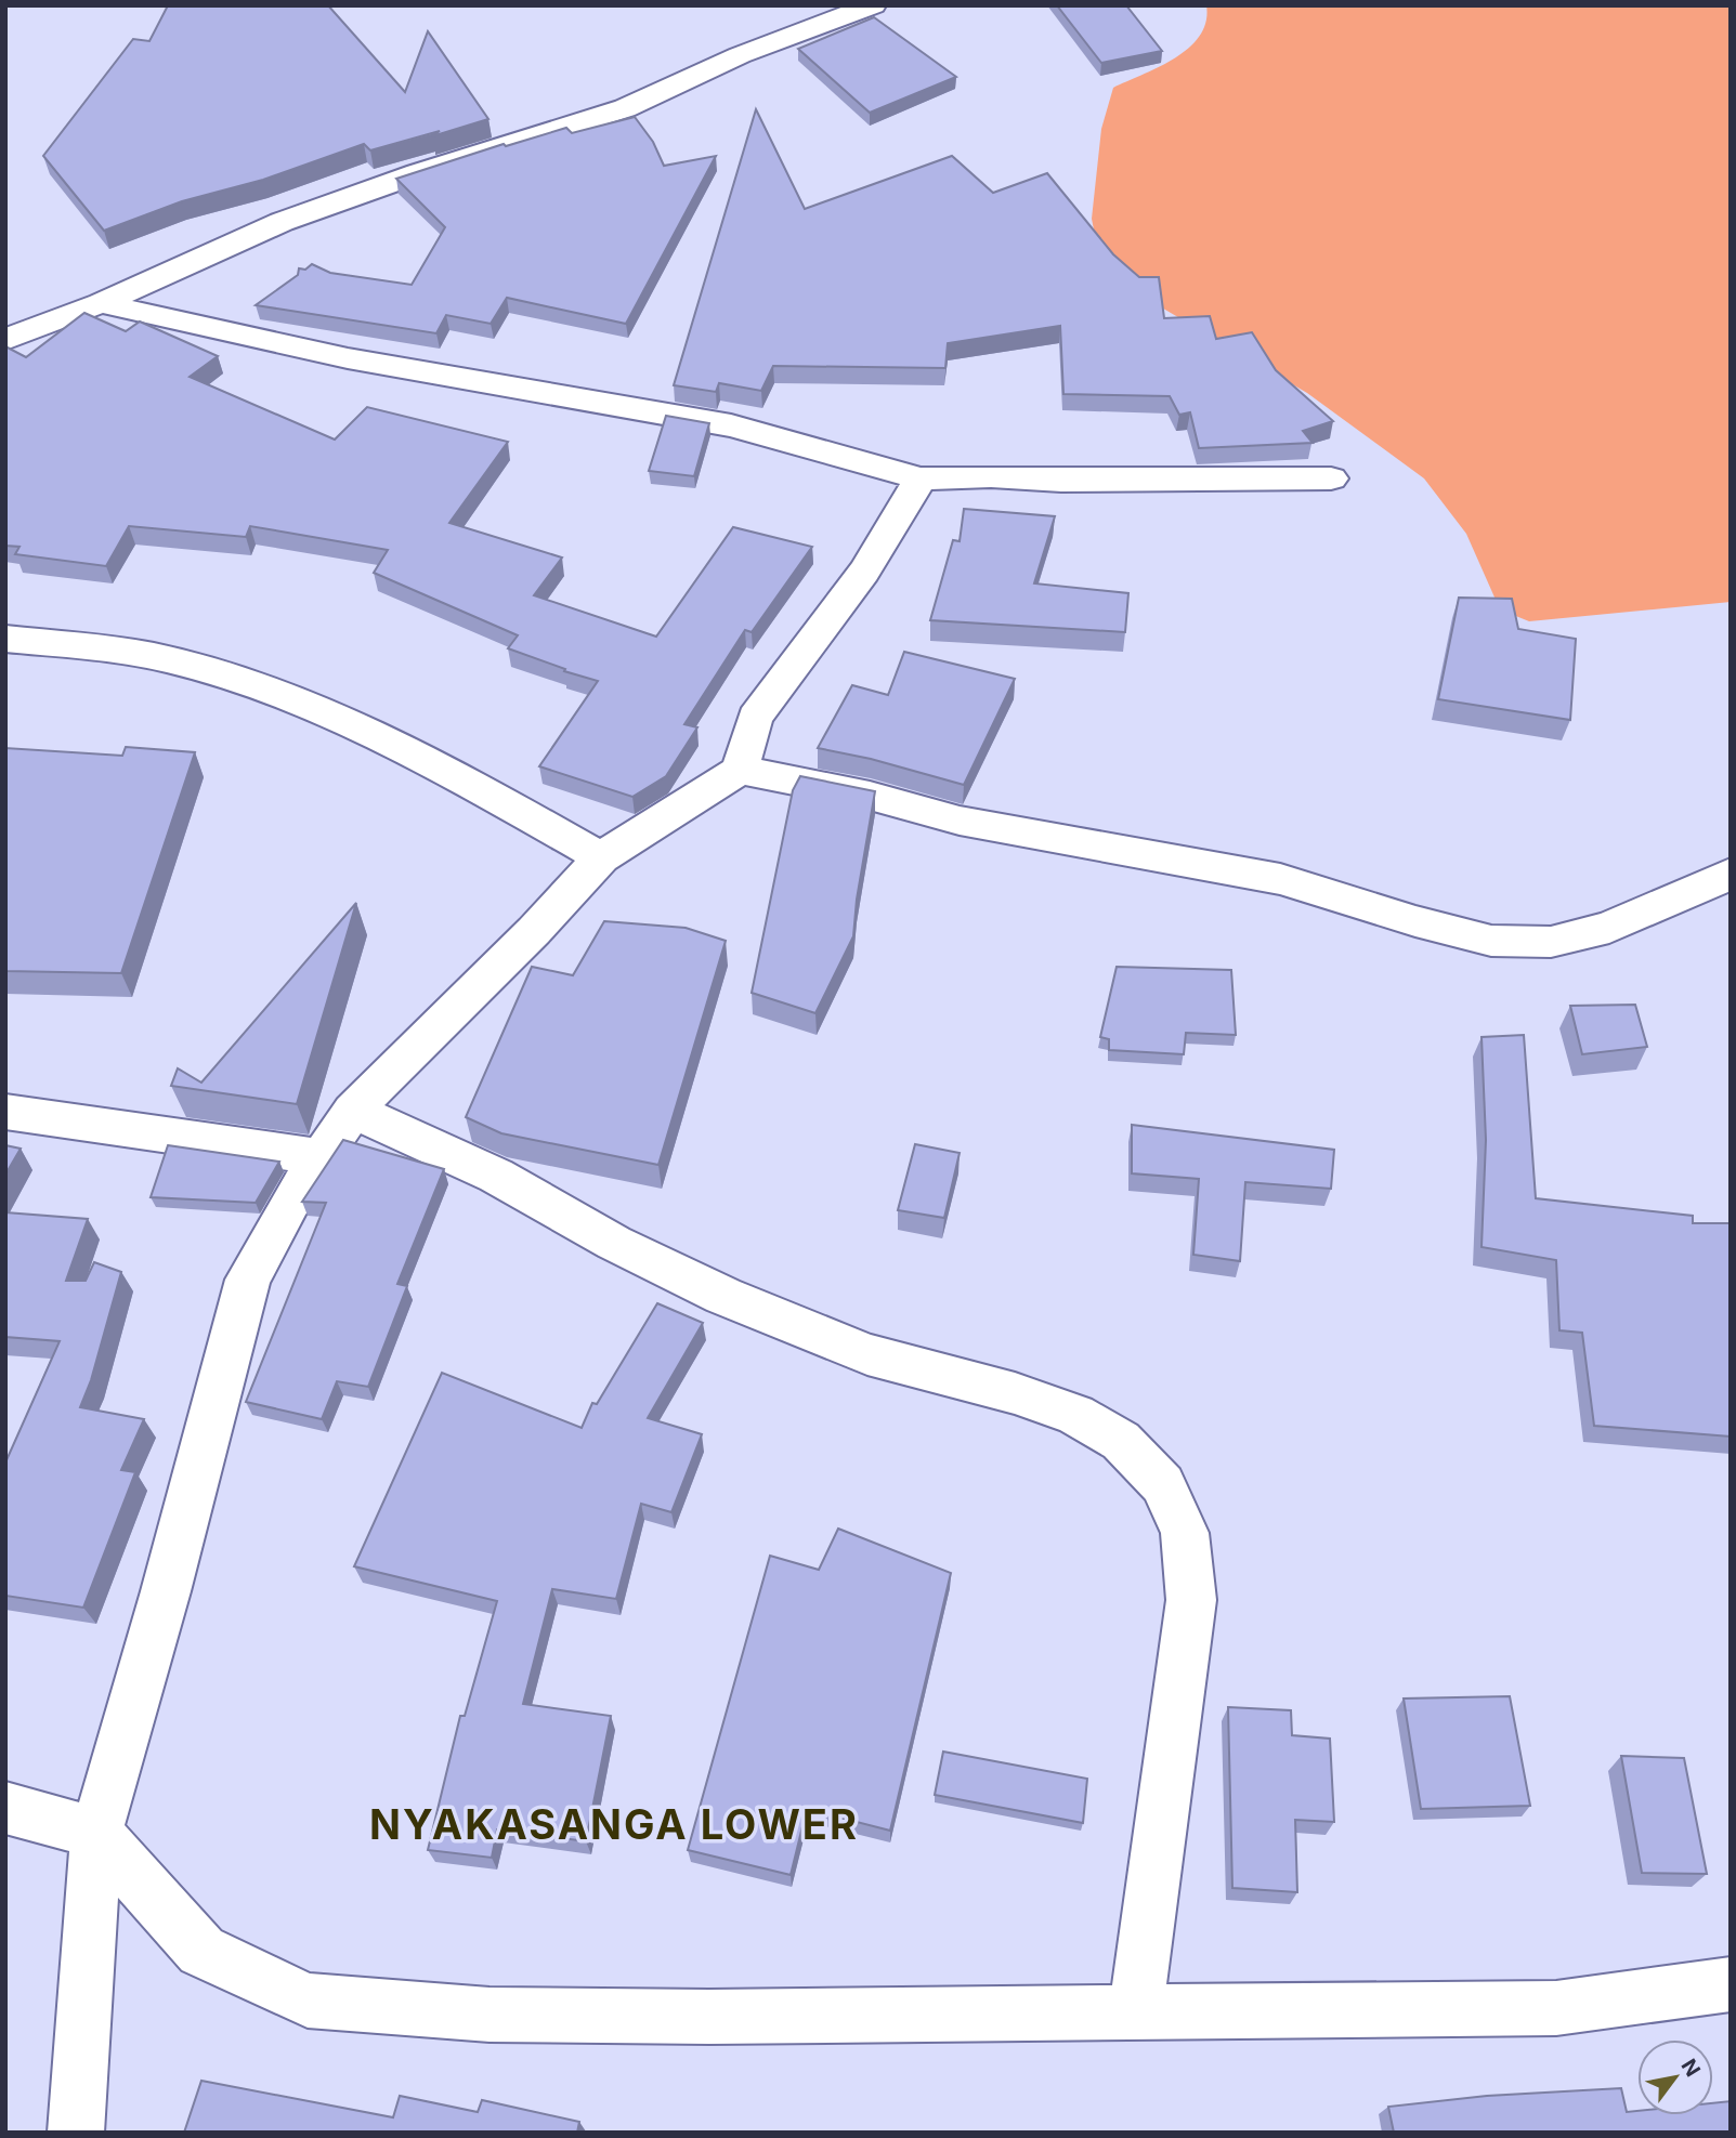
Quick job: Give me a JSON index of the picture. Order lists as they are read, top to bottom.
{
  "districts": ["NYAKASANGA LOWER"],
  "north": "top right"
}
